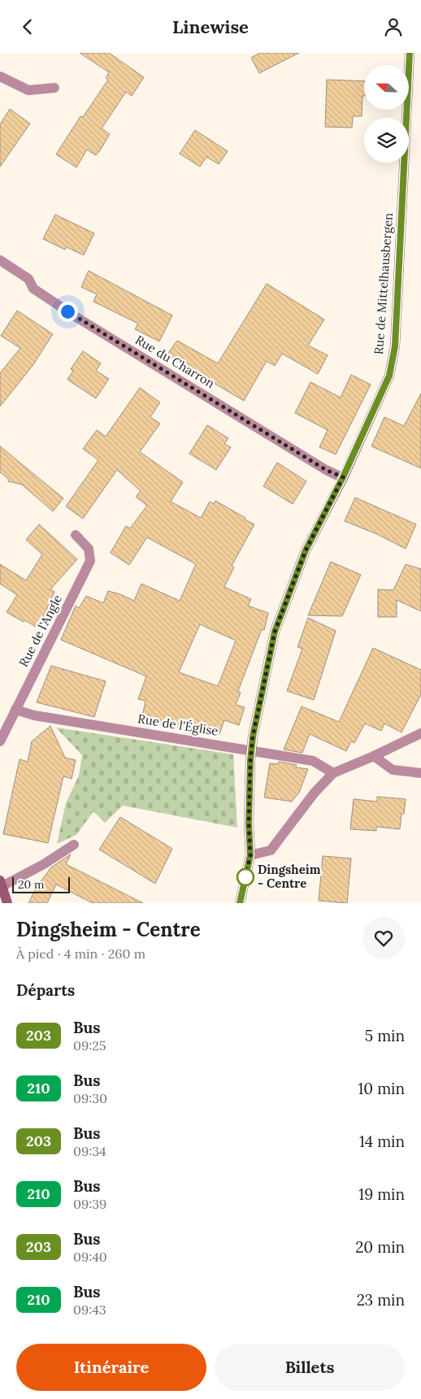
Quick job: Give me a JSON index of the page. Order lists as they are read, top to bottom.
{
  "streets": {
    "street": [
      "Rue de Mittelhausbergen",
      "Rue du Charron",
      "Rue de l'Angle",
      "Rue de l'Église"
    ]
  },
  "crossings": [
    ["Rue de Mittelhausbergen", "Rue du Charron"],
    ["Rue de Mittelhausbergen", "Rue de l'Église"],
    ["Rue de l'Angle", "Rue de l'Église"]
  ],
  "places": ["Dingsheim - Centre"],
  "lines": ["bus line 203"],
  "scale_bar": "20 m",
  "north": "left",
  "page": {
    "header": "Linewise",
    "scale": "20 m",
    "heading": [
      ["Dingsheim - Centre", "À pied · 4 min · 260 m"],
      "Départs"
    ],
    "list": [
      {
        "mark": "203",
        "name": "Bus",
        "note": "09:25",
        "value": "5 min"
      },
      {
        "mark": "210",
        "name": "Bus",
        "note": "09:30",
        "value": "10 min"
      },
      {
        "mark": "203",
        "name": "Bus",
        "note": "09:34",
        "value": "14 min"
      },
      {
        "mark": "210",
        "name": "Bus",
        "note": "09:39",
        "value": "19 min"
      },
      {
        "mark": "203",
        "name": "Bus",
        "note": "09:40",
        "value": "20 min"
      },
      {
        "mark": "210",
        "name": "Bus",
        "note": "09:43",
        "value": "23 min"
      }
    ],
    "buttons": ["Itinéraire", "Billets"]
  }
}
